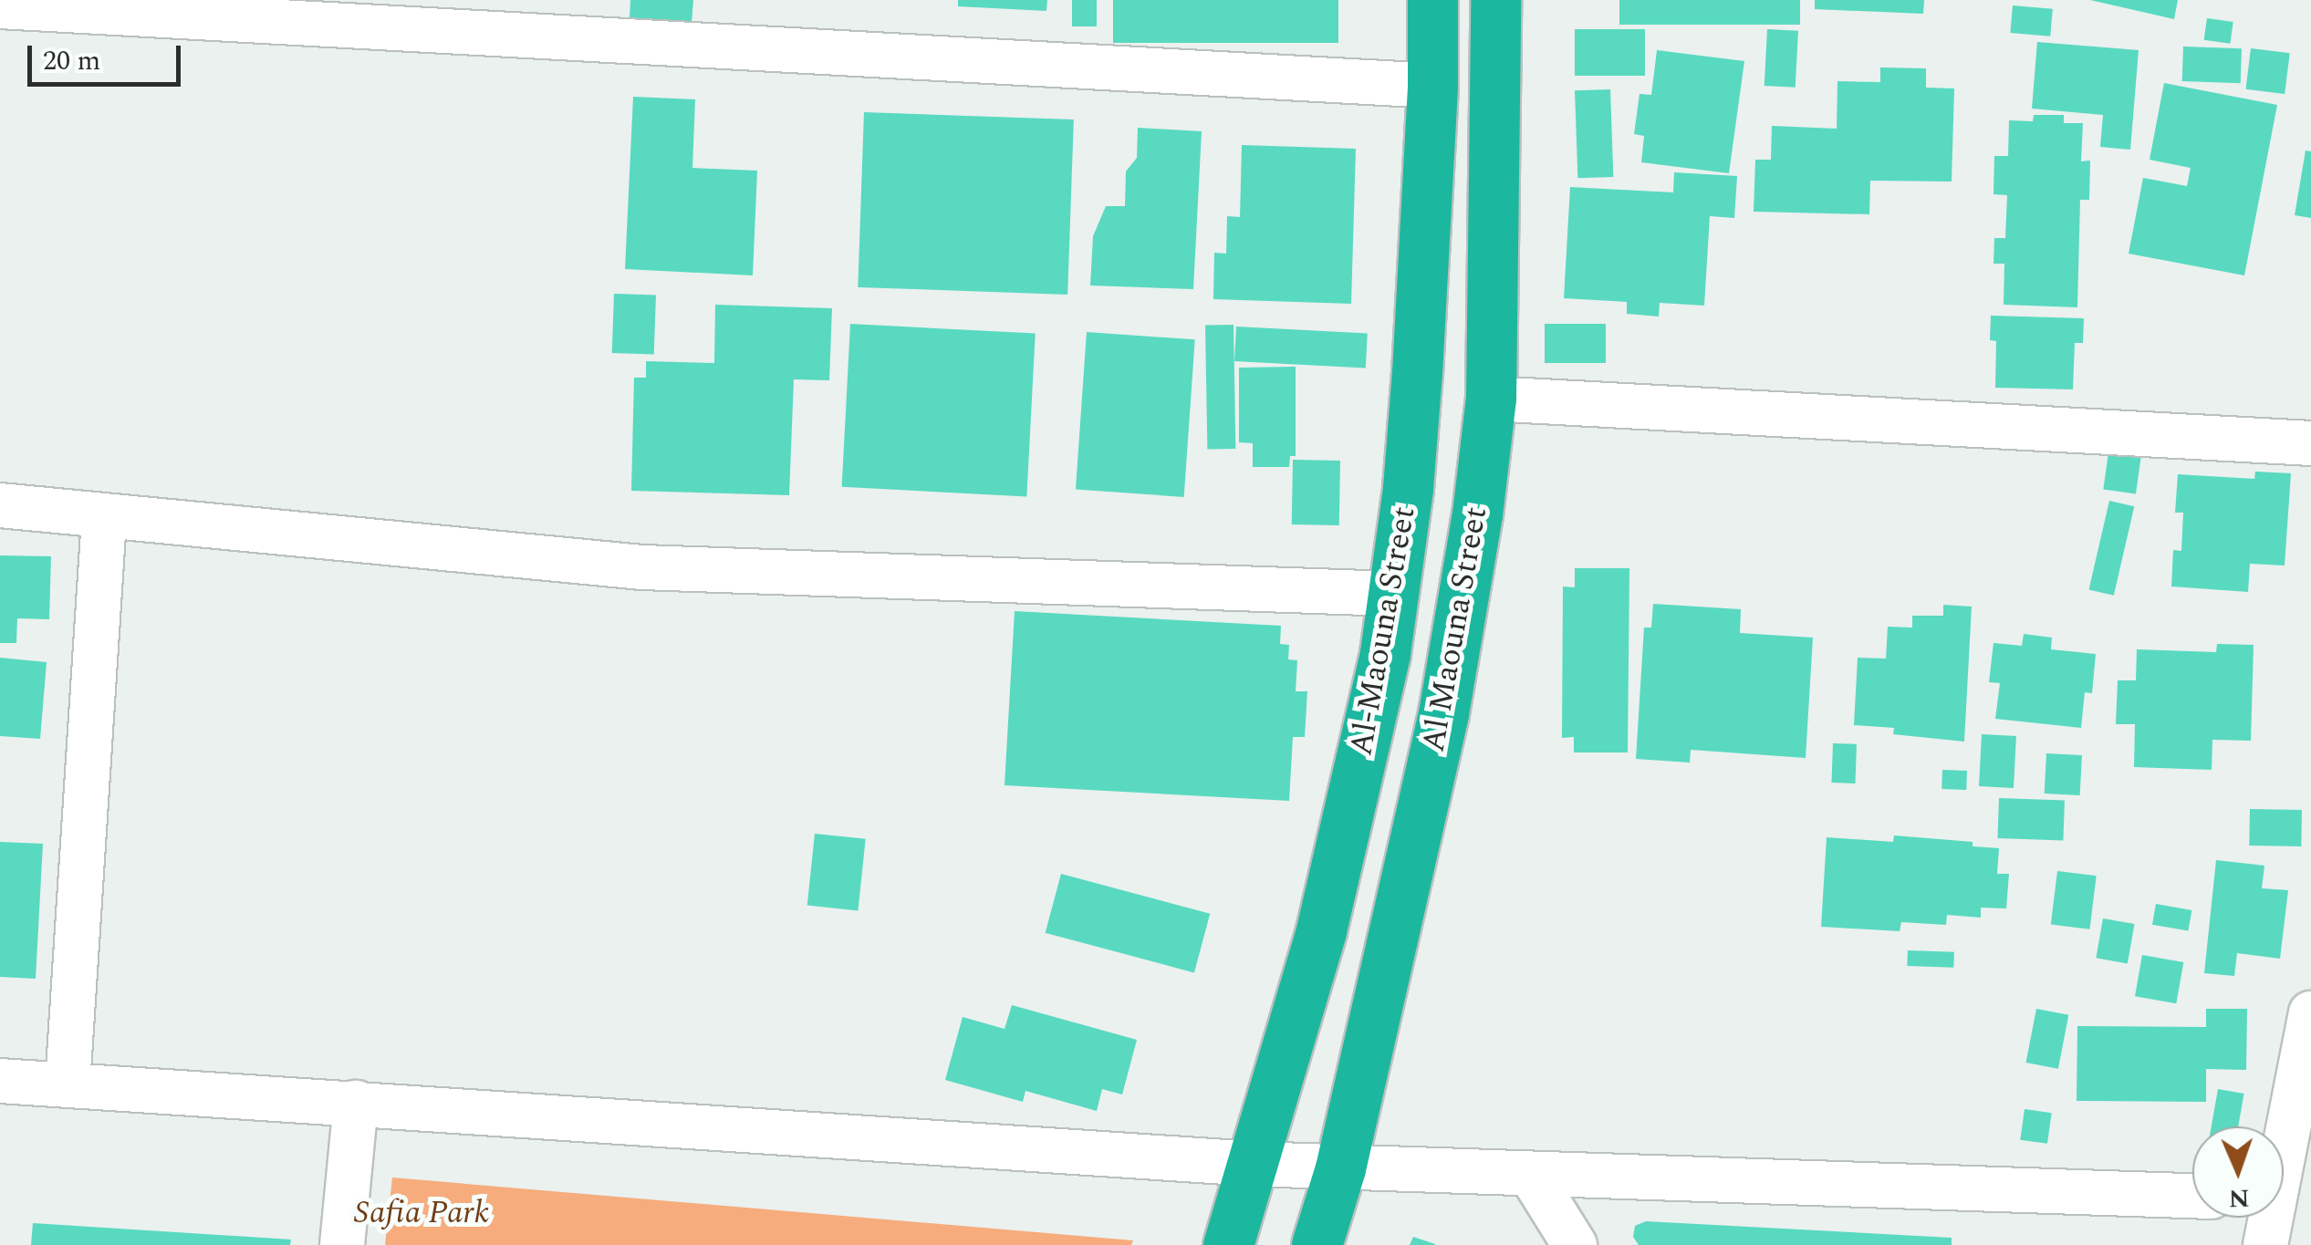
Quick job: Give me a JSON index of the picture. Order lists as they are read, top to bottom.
{
  "streets": {
    "highway": ["Al Maouna Street", "Al-Maouna Street"]
  },
  "parks": ["Safia Park"],
  "scale_bar": "20 m",
  "north": "bottom"
}
